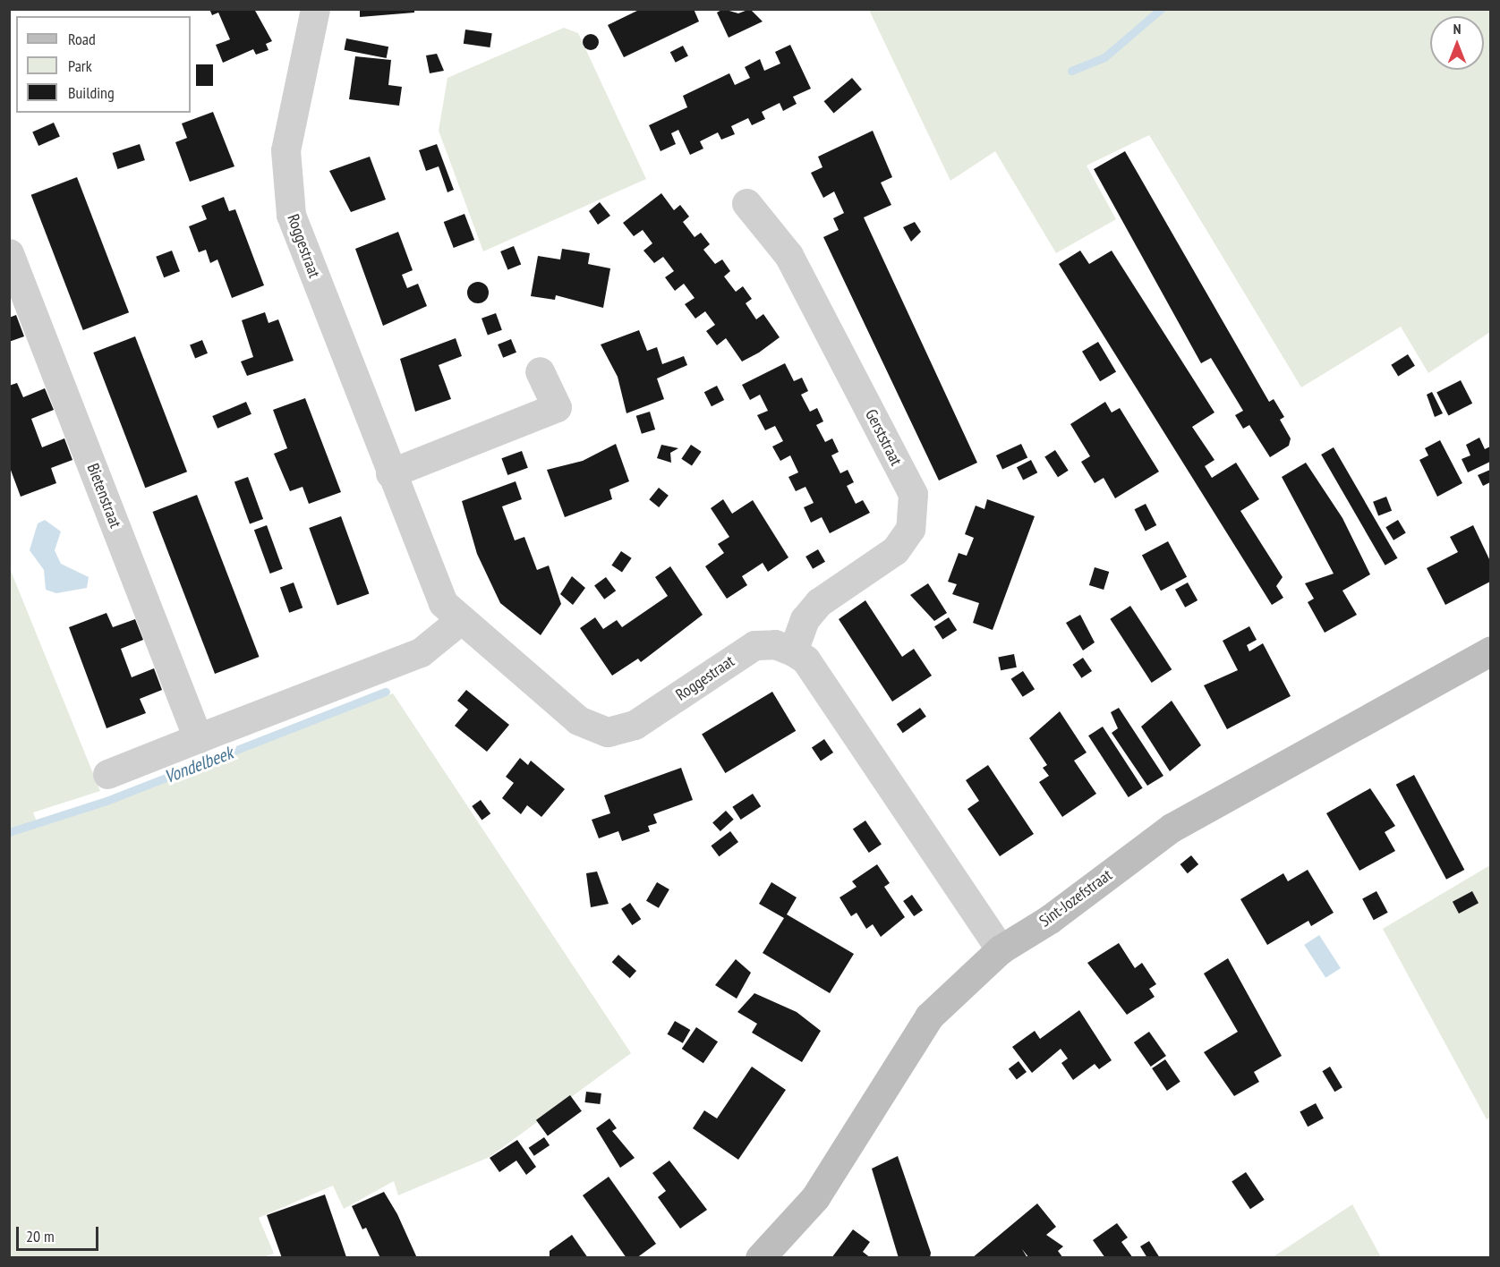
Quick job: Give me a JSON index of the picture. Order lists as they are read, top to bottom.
{
  "streets": {
    "street": [
      "Roggestraat",
      "Gerststraat",
      "Bietenstraat",
      "Sint-Jozefstraat"
    ]
  },
  "crossings": [
    ["Roggestraat", "Gerststraat"]
  ],
  "water": ["Vondelbeek"],
  "legend": ["Road", "Park", "Building"],
  "scale_bar": "20 m",
  "north": "top"
}
